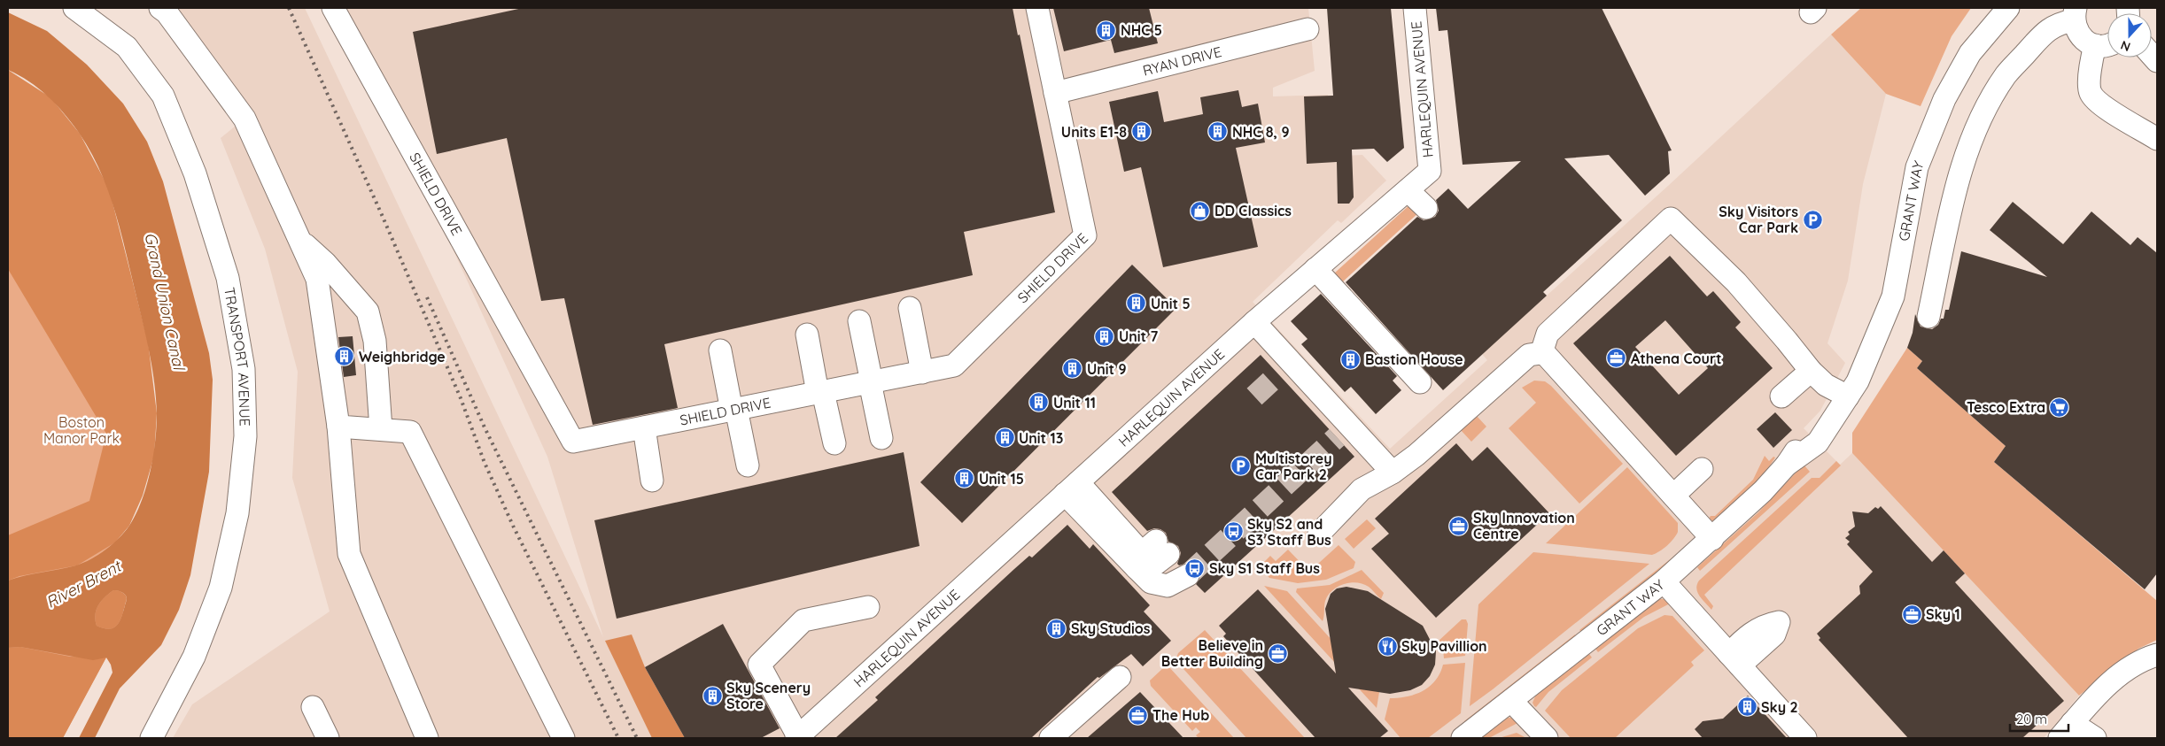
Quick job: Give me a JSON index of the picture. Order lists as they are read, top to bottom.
{
  "streets": {
    "street": [
      "RYAN DRIVE",
      "HARLEQUIN AVENUE",
      "SHIELD DRIVE",
      "GRANT WAY",
      "TRANSPORT AVENUE"
    ]
  },
  "crossings": [
    ["RYAN DRIVE", "SHIELD DRIVE"]
  ],
  "water": ["Grand Union Canal", "River Brent"],
  "parks": ["Boston Manor Park"],
  "places": {
    "building": [
      "NHC 5",
      "Units E1-8",
      "NHC 8, 9",
      "Unit 5",
      "Unit 7",
      "Weighbridge",
      "Bastion House",
      "Unit 9",
      "Unit 11",
      "Unit 13",
      "Unit 15",
      "Sky Studios",
      "Sky Scenery Store",
      "Sky 2"
    ],
    "shop": ["DD Classics"],
    "parking": ["Sky Visitors Car Park", "Multistorey Car Park 2"],
    "office": [
      "Athena Court",
      "Sky Innovation Centre",
      "Sky 1",
      "Believe in Better Building",
      "The Hub"
    ],
    "supermarket": ["Tesco Extra"],
    "bus stop": ["Sky S2 and S3 Staff Bus", "Sky S1 Staff Bus"],
    "restaurant": ["Sky Pavillion"]
  },
  "scale_bar": "20 m",
  "north": "bottom"
}
